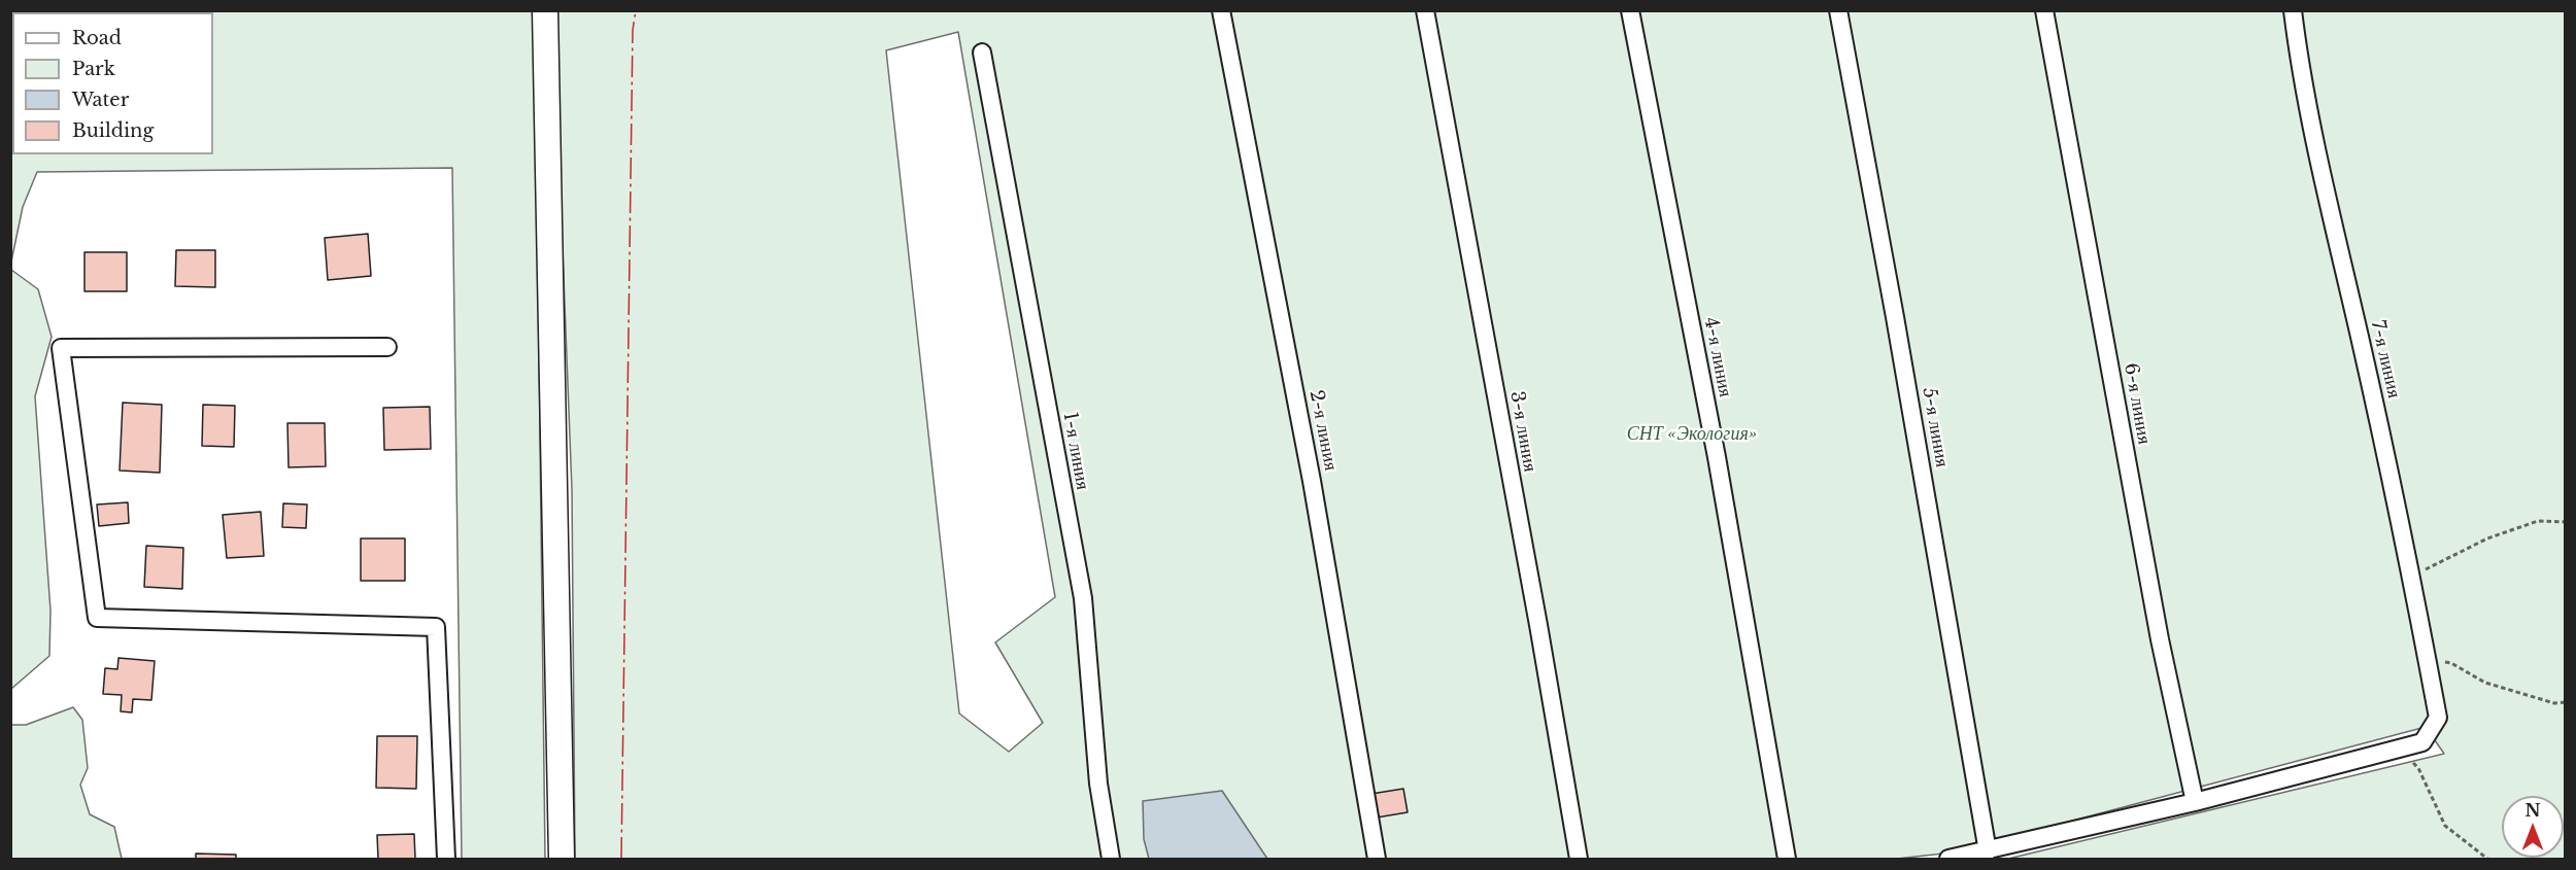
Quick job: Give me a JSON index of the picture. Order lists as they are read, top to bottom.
{
  "streets": {
    "street": [
      "4-я линия",
      "7-я линия",
      "6-я линия",
      "5-я линия",
      "2-я линия",
      "3-я линия",
      "1-я линия"
    ]
  },
  "parks": ["СНТ «Экология»"],
  "legend": [
    "Road",
    "Park",
    "Water",
    "Building"
  ],
  "north": "top"
}
